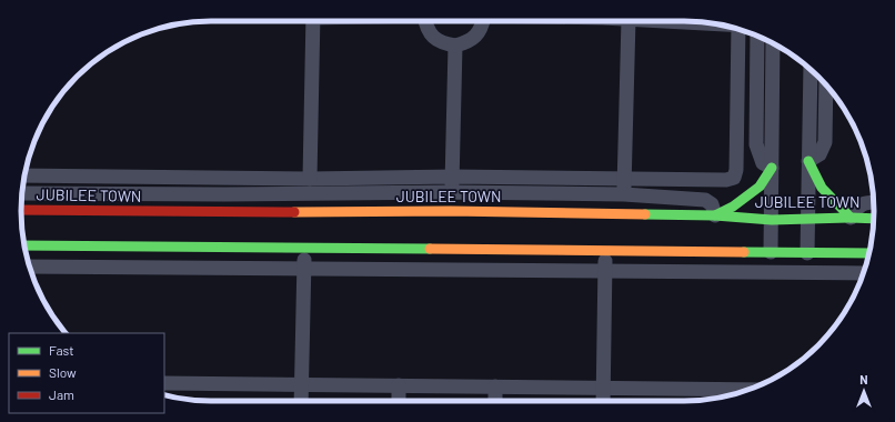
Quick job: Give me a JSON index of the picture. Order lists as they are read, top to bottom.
{
  "streets": {
    "street": ["JUBILEE TOWN"]
  },
  "legend": ["Fast", "Slow", "Jam"],
  "north": "top"
}
